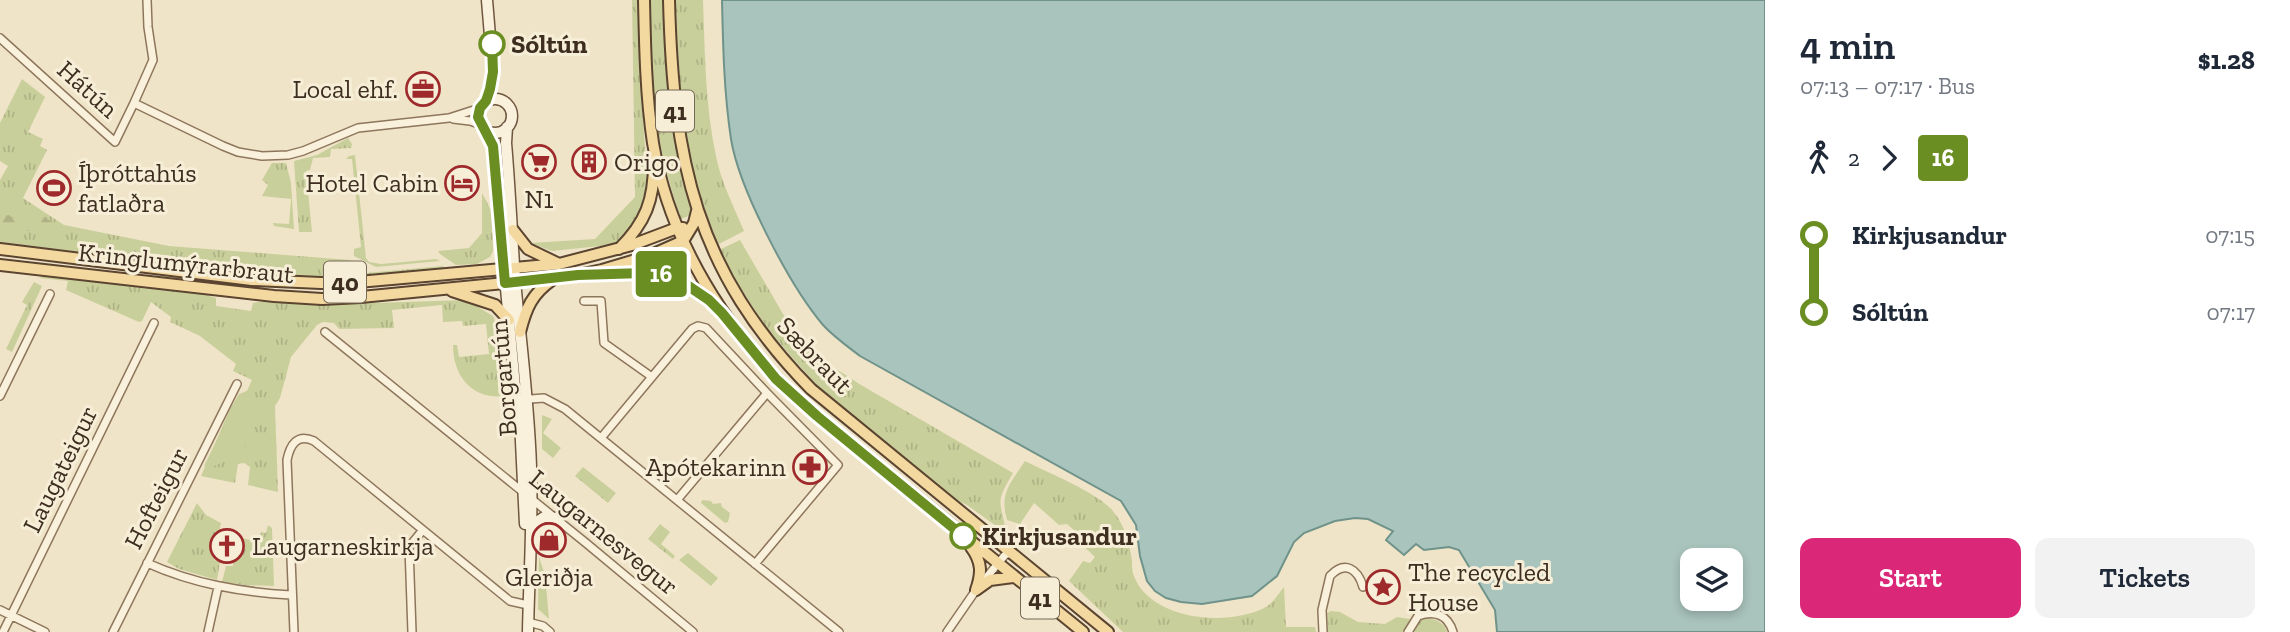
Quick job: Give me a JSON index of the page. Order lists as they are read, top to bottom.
{
  "streets": {
    "main road": [
      "41",
      "Kringlumýrarbraut",
      "40",
      "Sæbraut"
    ],
    "street": [
      "Hátún",
      "Borgartún",
      "Laugateigur",
      "Hofteigur",
      "Laugarnesvegur"
    ]
  },
  "crossings": [
    ["Kringlumýrarbraut", "Sæbraut"],
    ["Kringlumýrarbraut", "Borgartún"],
    ["Borgartún", "Laugarnesvegur"]
  ],
  "places": {
    "other": ["Sóltún", "Kirkjusandur"],
    "office": ["Local ehf."],
    "supermarket": ["N1"],
    "building": ["Origo"],
    "hotel": ["Hotel Cabin"],
    "sports": ["Íþróttahús fatlaðra"],
    "pharmacy": ["Apótekarinn"],
    "shop": ["Gleriðja"],
    "church": ["Laugarneskirkja"],
    "place": ["The recycled House"]
  },
  "lines": ["bus line 16"],
  "page": {
    "on_map": "16",
    "heading": ["4 min", "07:13 – 07:17 · Bus", "$1.28"],
    "legs": ["2", "16"],
    "list": [
      {
        "name": "Kirkjusandur",
        "value": "07:15"
      },
      {
        "name": "Sóltún",
        "value": "07:17"
      }
    ],
    "buttons": ["Start", "Tickets"]
  }
}
